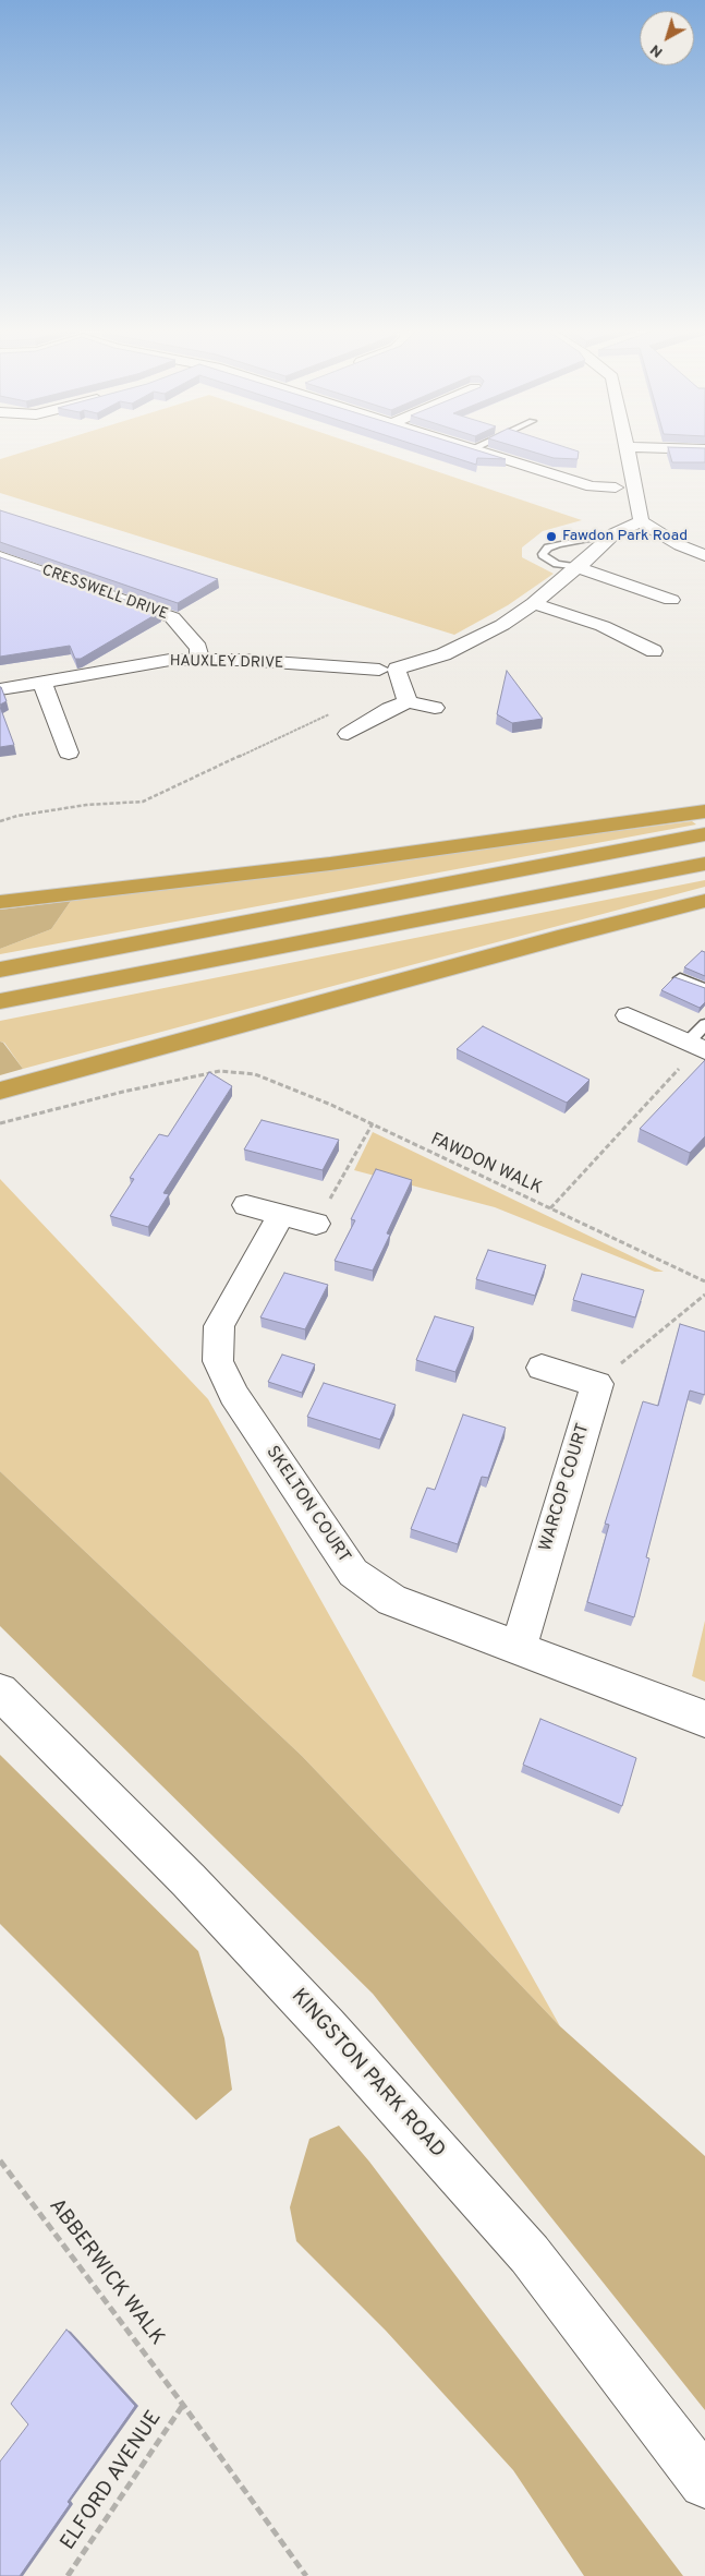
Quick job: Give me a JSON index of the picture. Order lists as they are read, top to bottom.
{
  "streets": {
    "street": [
      "CRESSWELL DRIVE",
      "HAUXLEY DRIVE",
      "WARCOP COURT",
      "SKELTON COURT",
      "KINGSTON PARK ROAD"
    ],
    "path": ["FAWDON WALK", "ABBERWICK WALK", "ELFORD AVENUE"]
  },
  "crossings": [
    ["CRESSWELL DRIVE", "HAUXLEY DRIVE"],
    ["WARCOP COURT", "SKELTON COURT"],
    ["ABBERWICK WALK", "ELFORD AVENUE"]
  ],
  "places": ["Fawdon Park Road"],
  "north": "bottom left"
}
